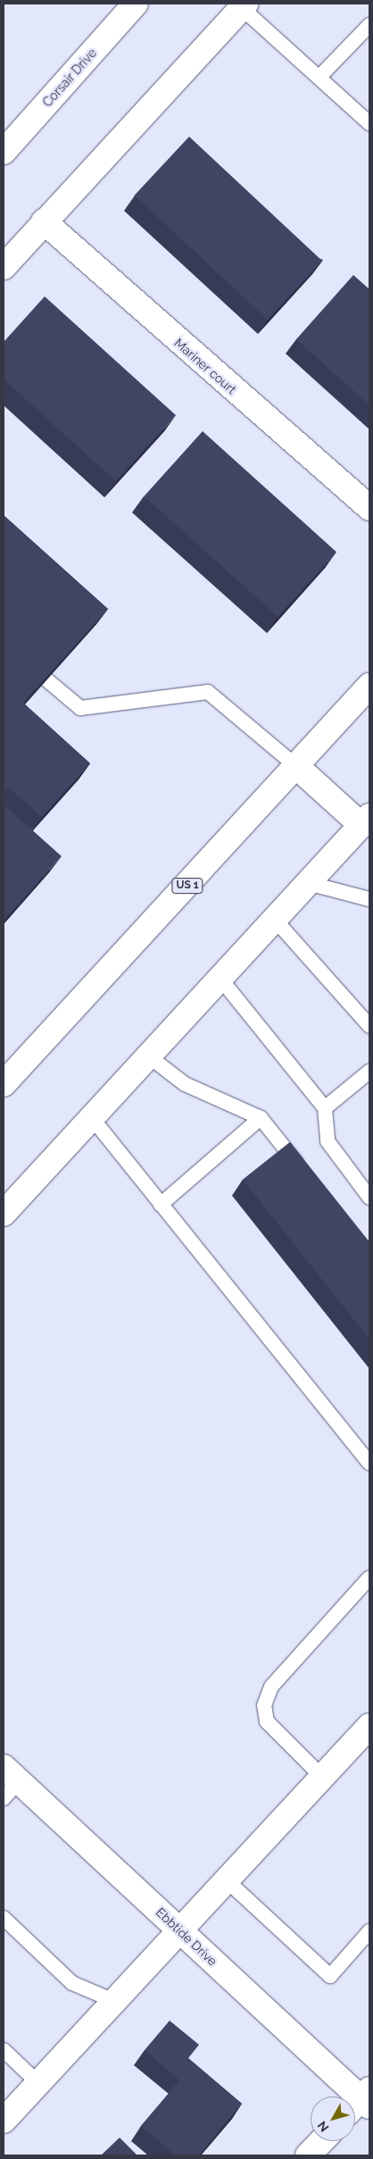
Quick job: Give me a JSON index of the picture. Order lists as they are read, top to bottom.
{
  "streets": {
    "street": [
      "Corsair Drive",
      "Mariner court",
      "US 1",
      "Ebbtide Drive"
    ]
  },
  "north": "bottom left"
}
